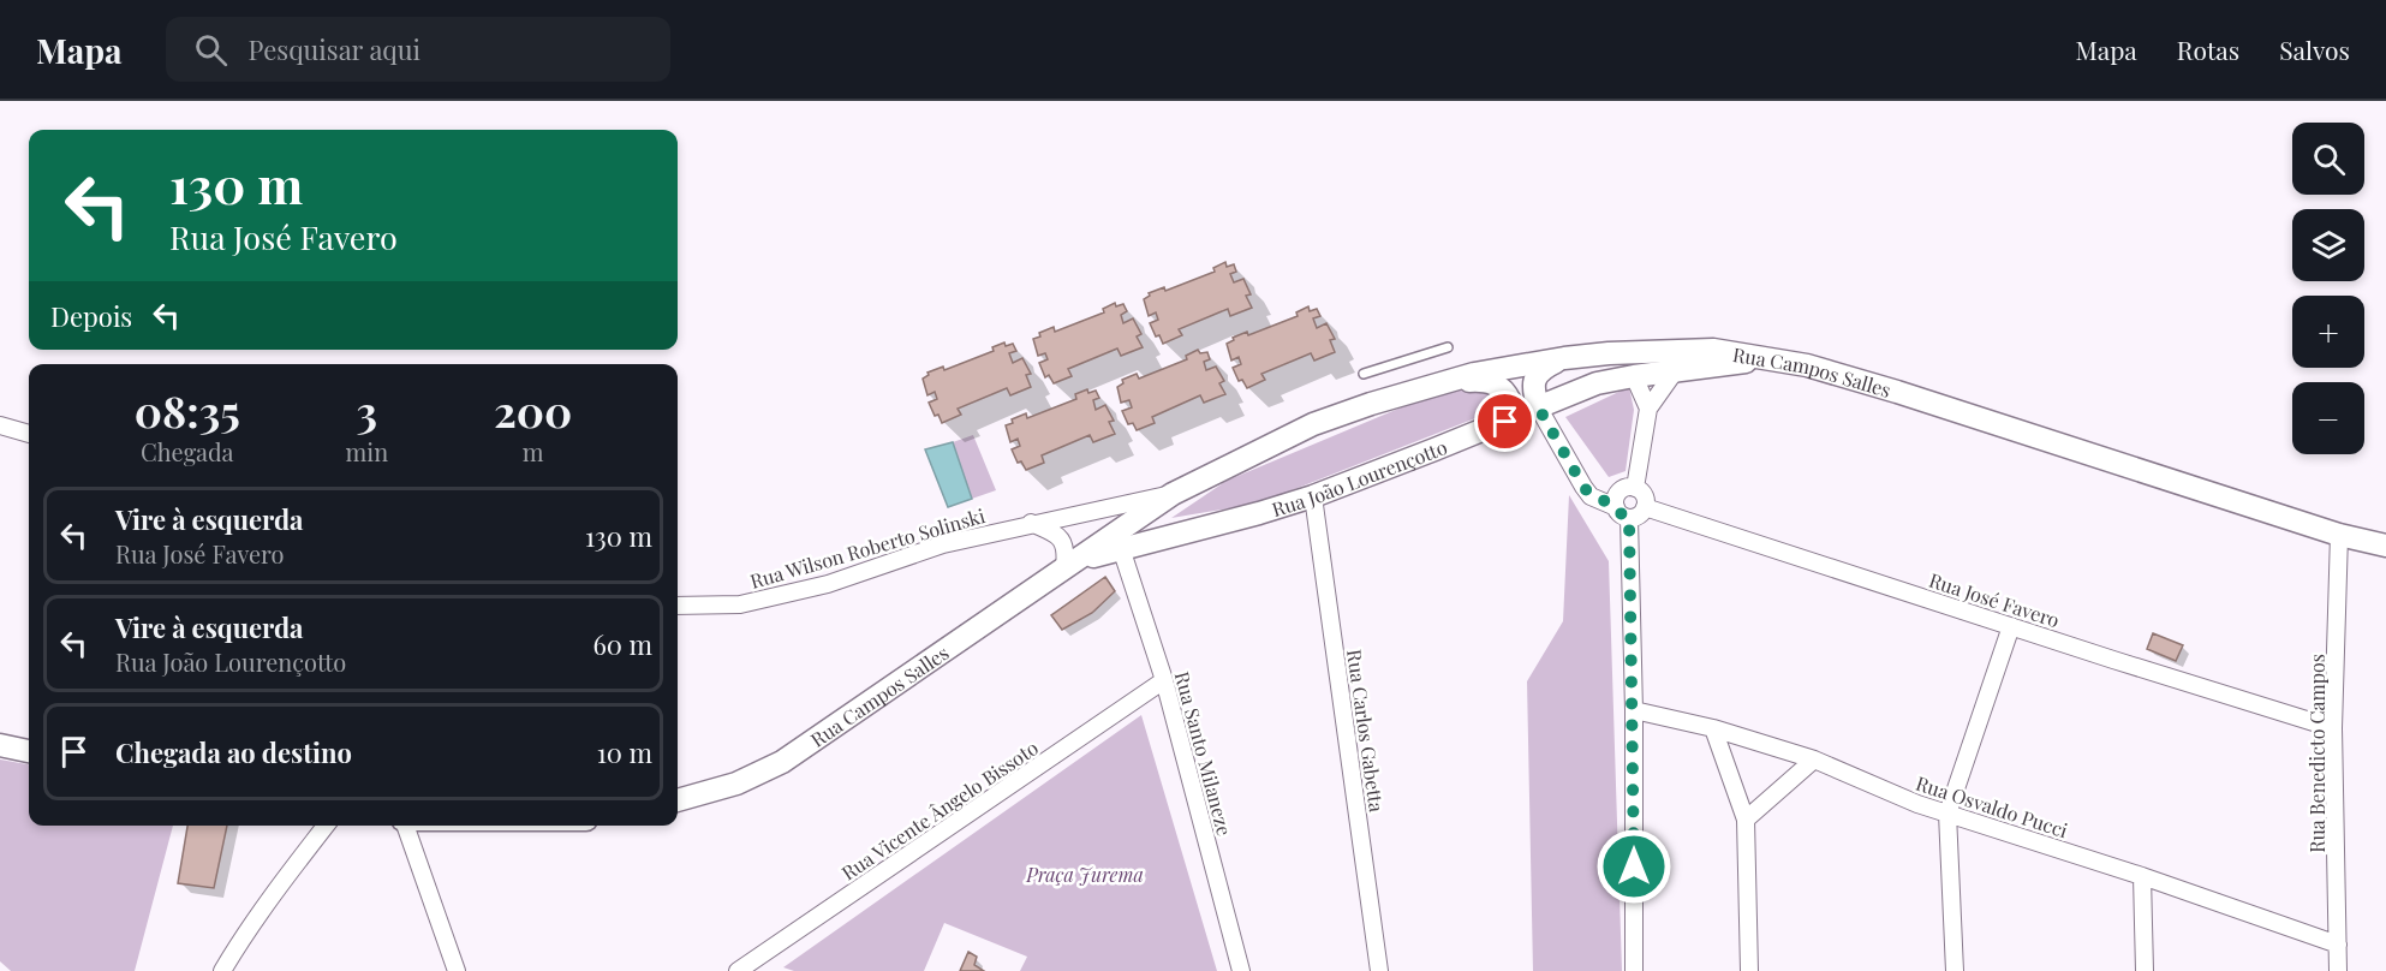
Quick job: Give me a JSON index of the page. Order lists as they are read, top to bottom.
{
  "streets": {
    "main road": ["Rua Campos Salles", "Rua João Lourençotto"],
    "street": [
      "Rua Wilson Roberto Solinski",
      "Rua José Favero",
      "Rua Carlos Gabetta",
      "Rua Santo Milaneze",
      "Rua Benedicto Campos",
      "Rua Osvaldo Pucci",
      "Rua Vicente Ângelo Bissoto"
    ]
  },
  "crossings": [
    ["Rua Campos Salles", "Rua João Lourençotto"],
    ["Rua Campos Salles", "Rua Wilson Roberto Solinski"],
    ["Rua Campos Salles", "Rua Santo Milaneze"],
    ["Rua Campos Salles", "Rua Benedicto Campos"],
    ["Rua João Lourençotto", "Rua Carlos Gabetta"],
    ["Rua João Lourençotto", "Rua Santo Milaneze"],
    ["Rua José Favero", "Rua Benedicto Campos"],
    ["Rua Santo Milaneze", "Rua Vicente Ângelo Bissoto"],
    ["Rua Benedicto Campos", "Rua Osvaldo Pucci"]
  ],
  "parks": ["Praça Jurema"],
  "page": {
    "header": "Mapa",
    "search": "Pesquisar aqui",
    "nav": ["Mapa", "Rotas", "Salvos"],
    "map_buttons": ["+", "−"],
    "turn": ["130 m", "Rua José Favero"],
    "then": "Depois",
    "eta": [
      "08:35",
      "Chegada",
      "3",
      "min",
      "200",
      "m"
    ],
    "list": [
      {
        "name": "Vire à esquerda",
        "note": "Rua José Favero",
        "value": "130 m"
      },
      {
        "name": "Vire à esquerda",
        "note": "Rua João Lourençotto",
        "value": "60 m"
      },
      {
        "name": "Chegada ao destino",
        "value": "10 m"
      }
    ]
  }
}
